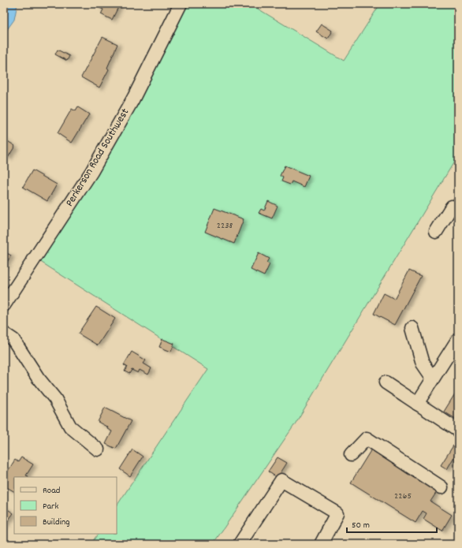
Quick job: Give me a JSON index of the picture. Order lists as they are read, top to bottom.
{
  "streets": {
    "street": ["Perkerson Road Southwest"]
  },
  "house_numbers": ["2238", "2265"],
  "legend": ["Road", "Park", "Building"],
  "scale_bar": "50 m"
}
